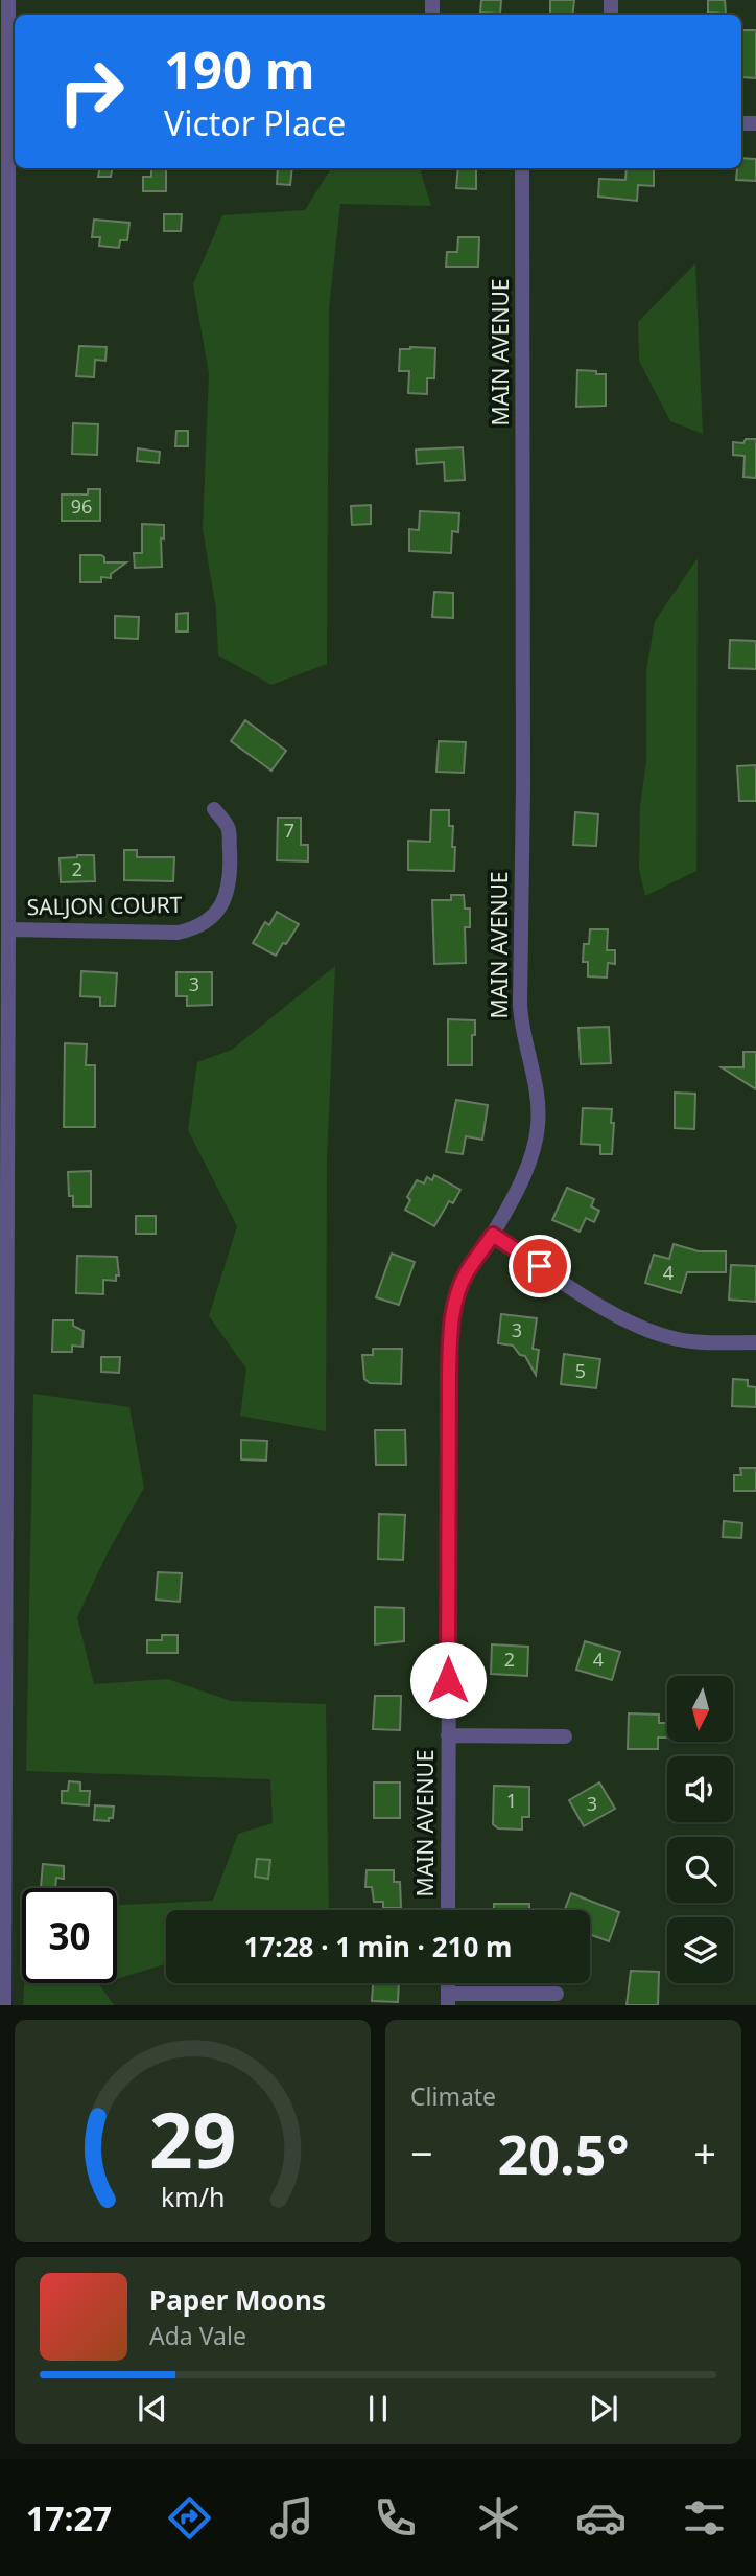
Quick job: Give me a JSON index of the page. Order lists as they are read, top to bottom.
{
  "streets": {
    "street": ["MAIN AVENUE", "SALJON COURT"]
  },
  "house_numbers": [
    "96",
    "7",
    "2",
    "3",
    "4",
    "3",
    "5",
    "2",
    "4",
    "1",
    "3"
  ],
  "north": "bottom",
  "page": {
    "turn": ["190 m", "Victor Place"],
    "limit": "30",
    "trip": "17:28 · 1 min · 210 m",
    "tile": "Climate",
    "heat": ["−", "20.5°", "+"],
    "song": ["Paper Moons", "Ada Vale"],
    "tabs": "17:27",
    "gauge": ["29", "km/h"]
  }
}
